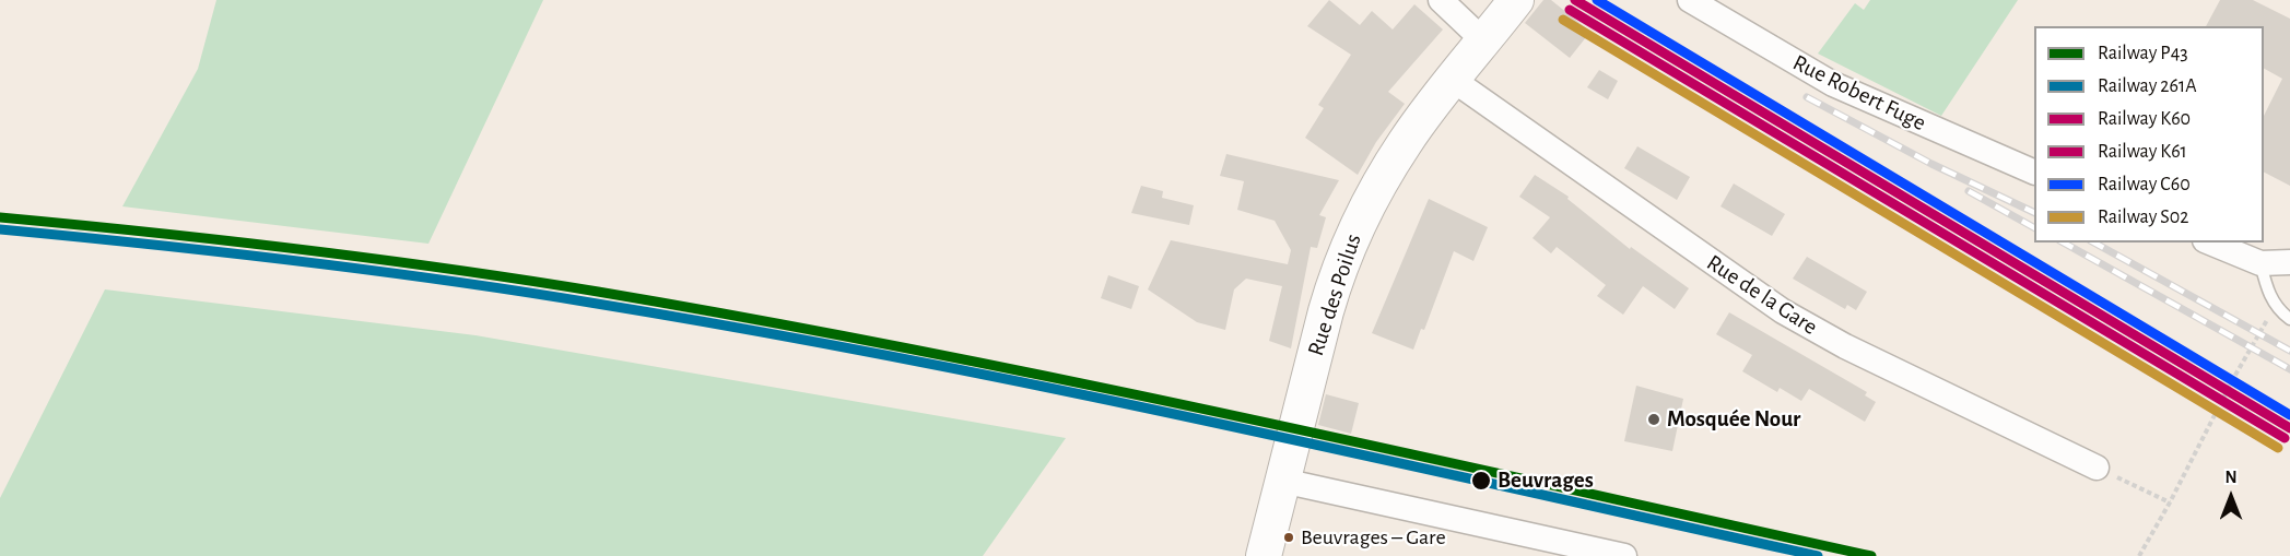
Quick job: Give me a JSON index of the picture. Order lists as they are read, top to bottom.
{
  "streets": {
    "street": ["Rue Robert Fuge", "Rue des Poilus", "Rue de la Gare"]
  },
  "crossings": [
    ["Rue des Poilus", "Rue de la Gare"]
  ],
  "places": ["Mosquée Nour", "Beuvrages", "Beuvrages – Gare"],
  "lines": [
    "rail line K60",
    "rail line C60",
    "rail line K61",
    "rail line S02",
    "rail line P43",
    "rail line 261A"
  ],
  "legend": [
    "Railway P43",
    "Railway 261A",
    "Railway K60",
    "Railway K61",
    "Railway C60",
    "Railway S02"
  ],
  "north": "top"
}
